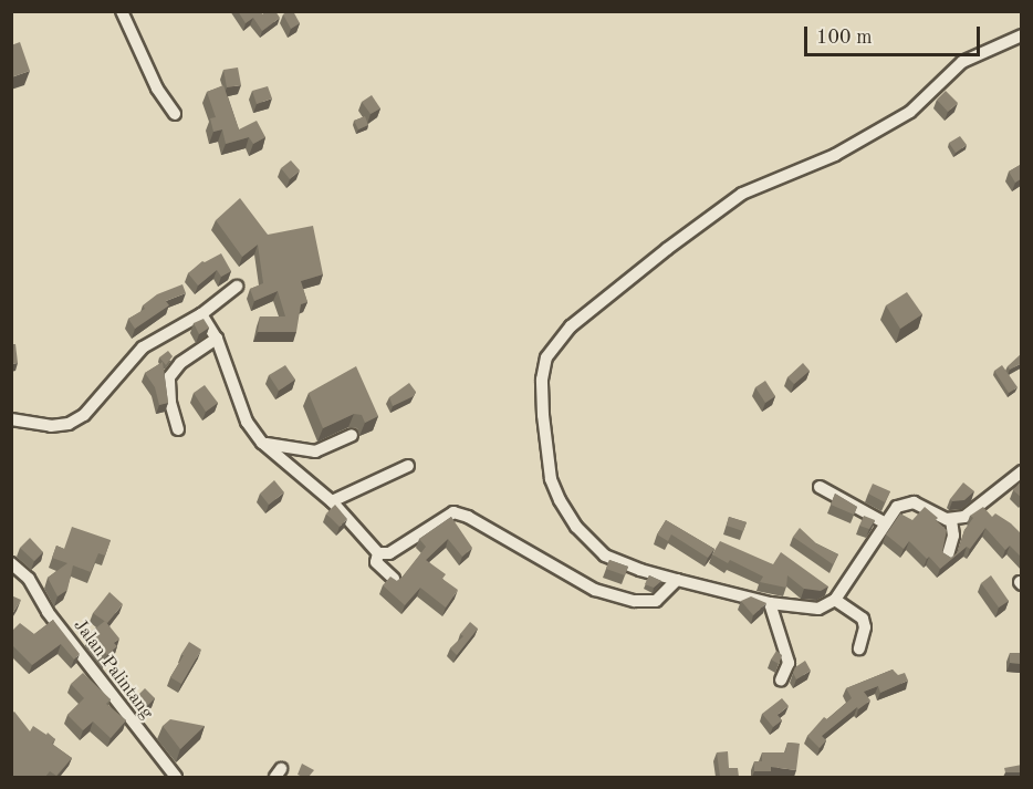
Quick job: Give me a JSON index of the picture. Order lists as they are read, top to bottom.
{
  "streets": {
    "street": ["Jalan Palintang"]
  },
  "scale_bar": "100 m"
}
